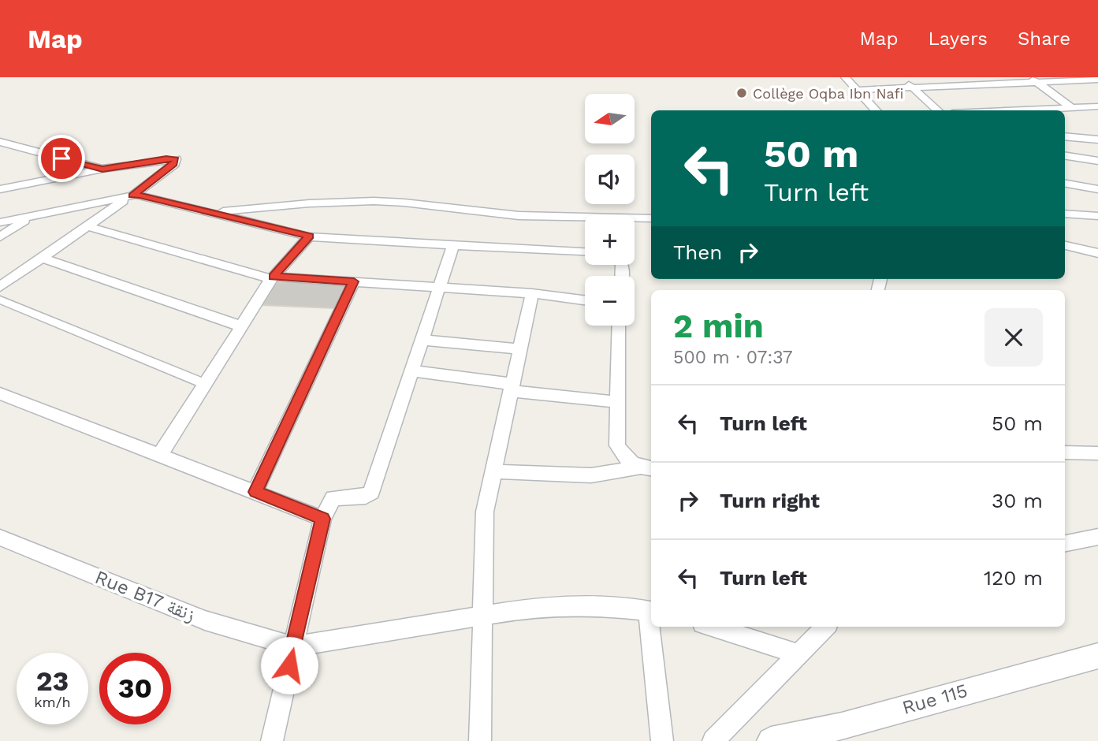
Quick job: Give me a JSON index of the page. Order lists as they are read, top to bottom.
{
  "streets": {
    "street": ["Rue B17 زنقة", "Rue 115"]
  },
  "places": ["Collège Oqba Ibn Nafi"],
  "north": "left",
  "page": {
    "header": "Map",
    "nav": ["Map", "Layers", "Share"],
    "map_buttons": ["+", "−"],
    "turn": ["50 m", "Turn left"],
    "then": "Then",
    "heading": ["2 min", "500 m · 07:37"],
    "list": [
      {
        "name": "Turn left",
        "value": "50 m"
      },
      {
        "name": "Turn right",
        "value": "30 m"
      },
      {
        "name": "Turn left",
        "value": "120 m"
      }
    ],
    "speed": "23 km/h",
    "limit": "30"
  }
}
